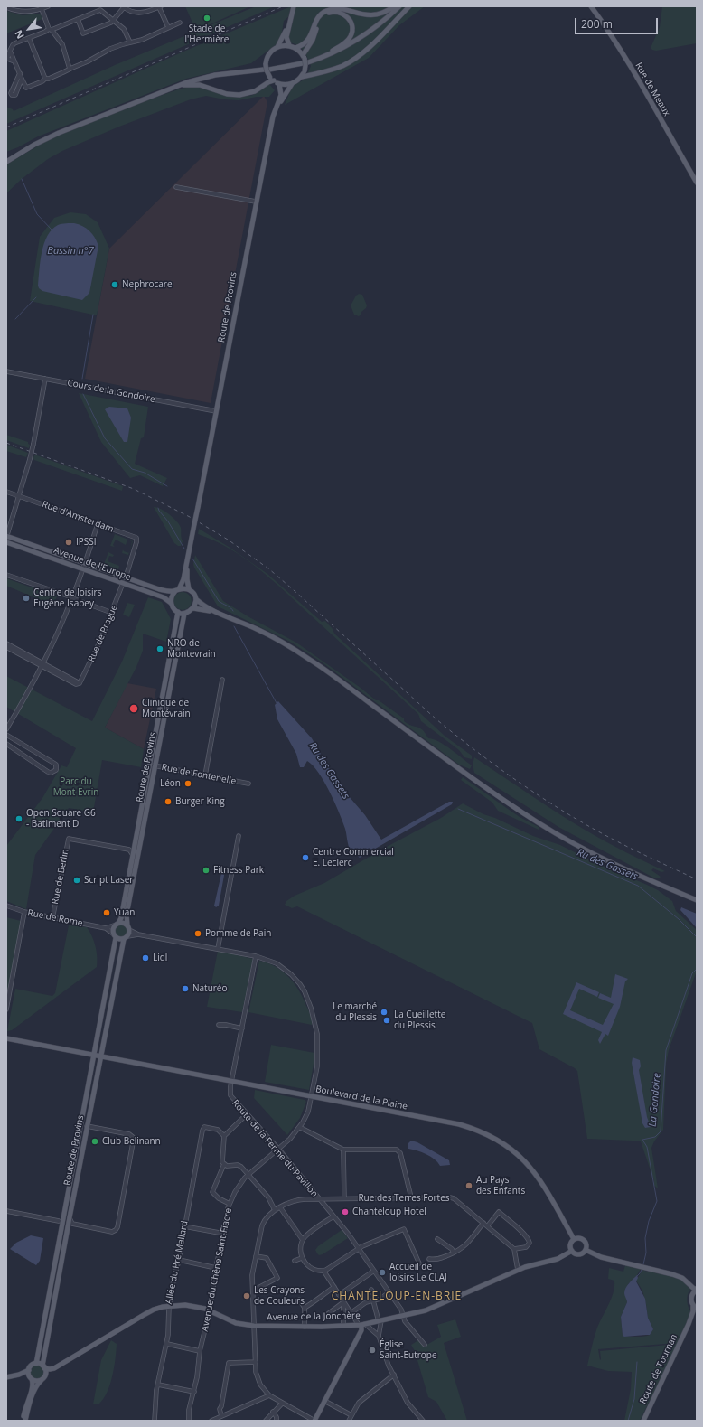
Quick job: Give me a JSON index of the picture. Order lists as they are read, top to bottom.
{
  "streets": {
    "main road": [
      "Rue de Meaux",
      "Route de Provins",
      "Avenue de l'Europe",
      "Boulevard de la Plaine",
      "Avenue de la Jonchère",
      "Route de Tournan"
    ],
    "street": [
      "Cours de la Gondoire",
      "Rue d'Amsterdam",
      "Rue de Prague",
      "Rue de Fontenelle",
      "Rue de Berlin",
      "Rue de Rome",
      "Route de la Ferme du Pavillon",
      "Rue des Terres Fortes",
      "Allée du Pré Mallard",
      "Avenue du Chêne Saint-Fiacre"
    ]
  },
  "crossings": [
    ["Route de Provins", "Cours de la Gondoire"],
    ["Route de Provins", "Avenue de l'Europe"],
    ["Route de Provins", "Rue de Fontenelle"],
    ["Route de Provins", "Boulevard de la Plaine"],
    ["Rue d'Amsterdam", "Avenue de l'Europe"],
    ["Avenue de l'Europe", "Rue de Prague"],
    ["Rue de Berlin", "Rue de Rome"],
    ["Boulevard de la Plaine", "Route de la Ferme du Pavillon"],
    ["Boulevard de la Plaine", "Avenue du Chêne Saint-Fiacre"],
    ["Boulevard de la Plaine", "Avenue de la Jonchère"],
    ["Route de la Ferme du Pavillon", "Rue des Terres Fortes"],
    ["Route de la Ferme du Pavillon", "Avenue du Chêne Saint-Fiacre"],
    ["Route de la Ferme du Pavillon", "Avenue de la Jonchère"],
    ["Allée du Pré Mallard", "Avenue de la Jonchère"],
    ["Avenue du Chêne Saint-Fiacre", "Avenue de la Jonchère"]
  ],
  "districts": ["CHANTELOUP-EN-BRIE"],
  "water": ["Bassin n°7", "Ru des Gassets", "La Gondoire"],
  "parks": ["Parc du Mont Evrin"],
  "places": [
    "Stade de l'Hermière",
    "Nephrocare",
    "IPSSI",
    "Centre de loisirs Eugène Isabey",
    "NRO de Montevrain",
    "Clinique de Montévrain",
    "Léon",
    "Burger King",
    "Open Square G6 - Batiment D",
    "Centre Commercial E. Leclerc",
    "Fitness Park",
    "Script Laser",
    "Yuan",
    "Pomme de Pain",
    "Lidl",
    "Naturéo",
    "Le marché du Plessis",
    "La Cueillette du Plessis",
    "Club Belinann",
    "Au Pays des Enfants",
    "Chanteloup Hotel",
    "Accueil de loisirs Le CLAJ",
    "Les Crayons de Couleurs",
    "Église Saint-Eutrope"
  ],
  "scale_bar": "200 m",
  "north": "bottom left"
}
